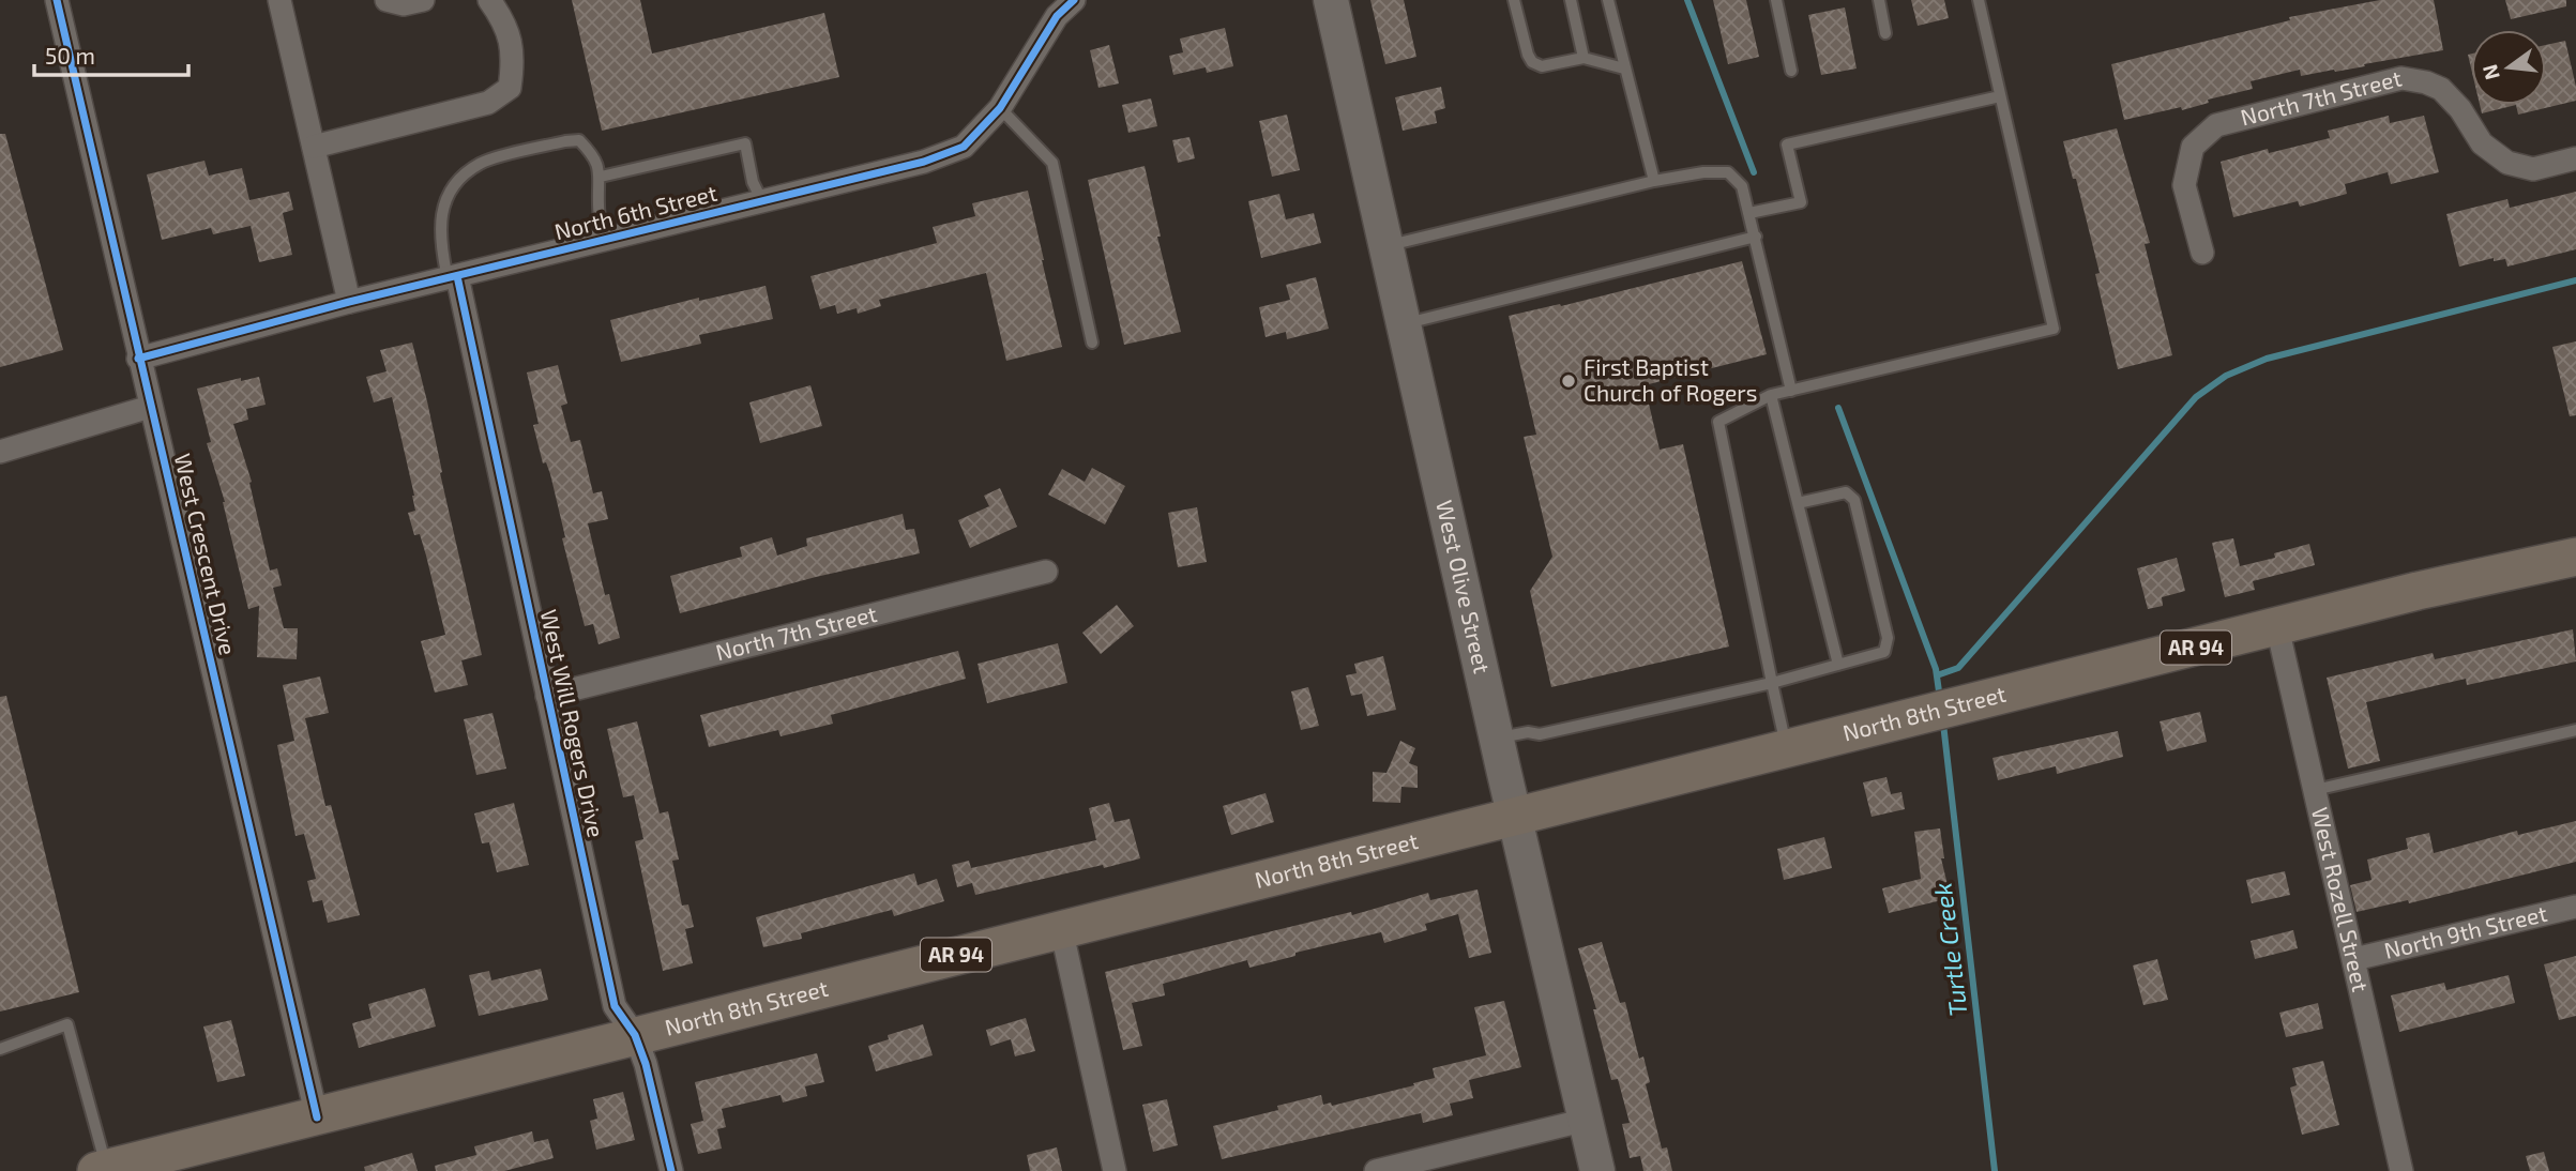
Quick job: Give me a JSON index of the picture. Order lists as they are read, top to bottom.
{
  "streets": {
    "main road": ["West Olive Street", "AR 94", "North 8th Street"],
    "street": [
      "North 7th Street",
      "North 6th Street",
      "West Crescent Drive",
      "West Will Rogers Drive",
      "West Rozell Street",
      "North 9th Street"
    ]
  },
  "crossings": [
    ["North 7th Street", "West Will Rogers Drive"],
    ["North 6th Street", "West Crescent Drive"],
    ["North 6th Street", "West Will Rogers Drive"],
    ["West Crescent Drive", "North 8th Street"],
    ["West Olive Street", "North 8th Street"],
    ["North 8th Street", "West Will Rogers Drive"],
    ["North 8th Street", "West Rozell Street"],
    ["West Rozell Street", "North 9th Street"]
  ],
  "water": ["Turtle Creek"],
  "places": ["First Baptist Church of Rogers"],
  "scale_bar": "50 m",
  "north": "left"
}
